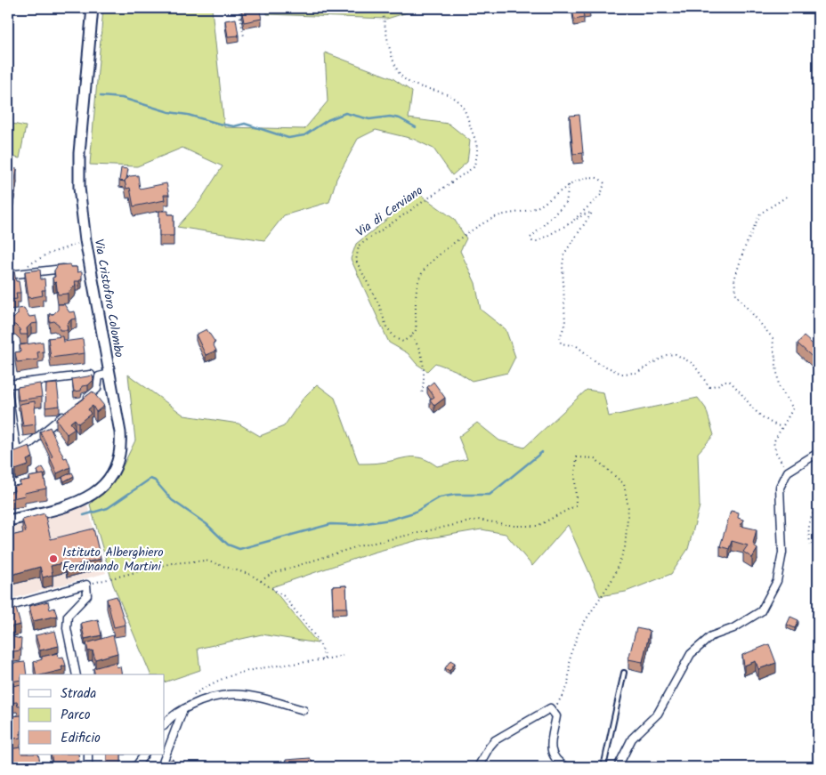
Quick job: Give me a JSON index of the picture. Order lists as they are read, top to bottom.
{
  "streets": {
    "main road": ["Via Cristoforo Colombo"],
    "path": ["Via di Cerviano"]
  },
  "places": ["Istituto Alberghiero Ferdinando Martini"],
  "legend": ["Strada", "Parco", "Edificio"]
}
